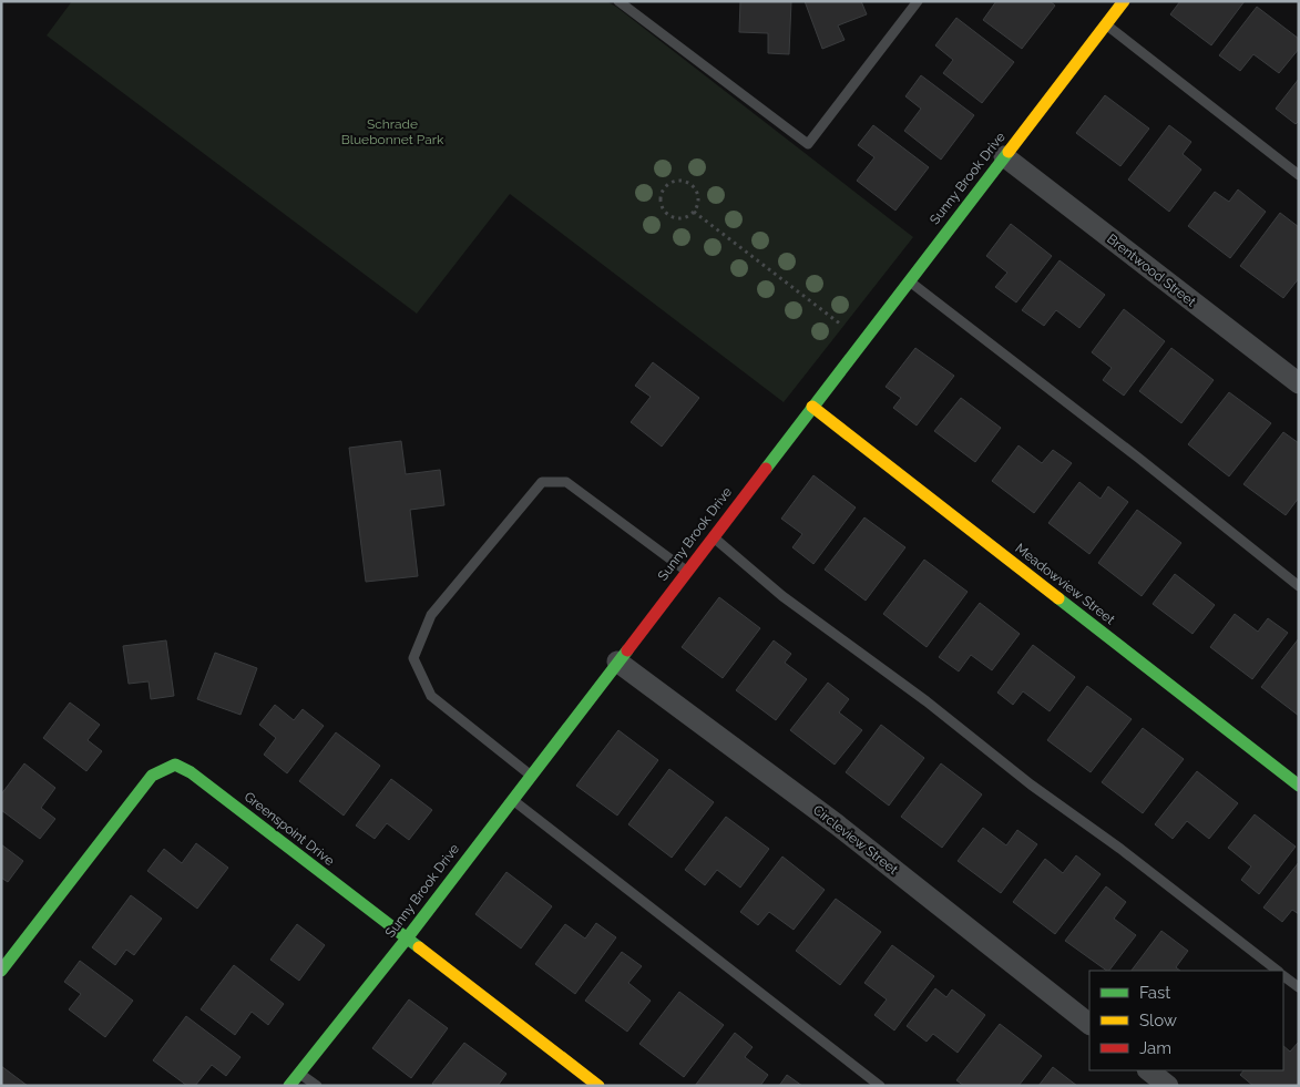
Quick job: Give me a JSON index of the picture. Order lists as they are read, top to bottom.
{
  "streets": {
    "street": [
      "Sunny Brook Drive",
      "Brentwood Street",
      "Meadowview Street",
      "Greenspoint Drive",
      "Circleview Street"
    ]
  },
  "crossings": [
    ["Sunny Brook Drive", "Brentwood Street"],
    ["Sunny Brook Drive", "Meadowview Street"],
    ["Sunny Brook Drive", "Greenspoint Drive"],
    ["Sunny Brook Drive", "Circleview Street"]
  ],
  "parks": ["Schrade Bluebonnet Park"],
  "legend": ["Fast", "Slow", "Jam"]
}
